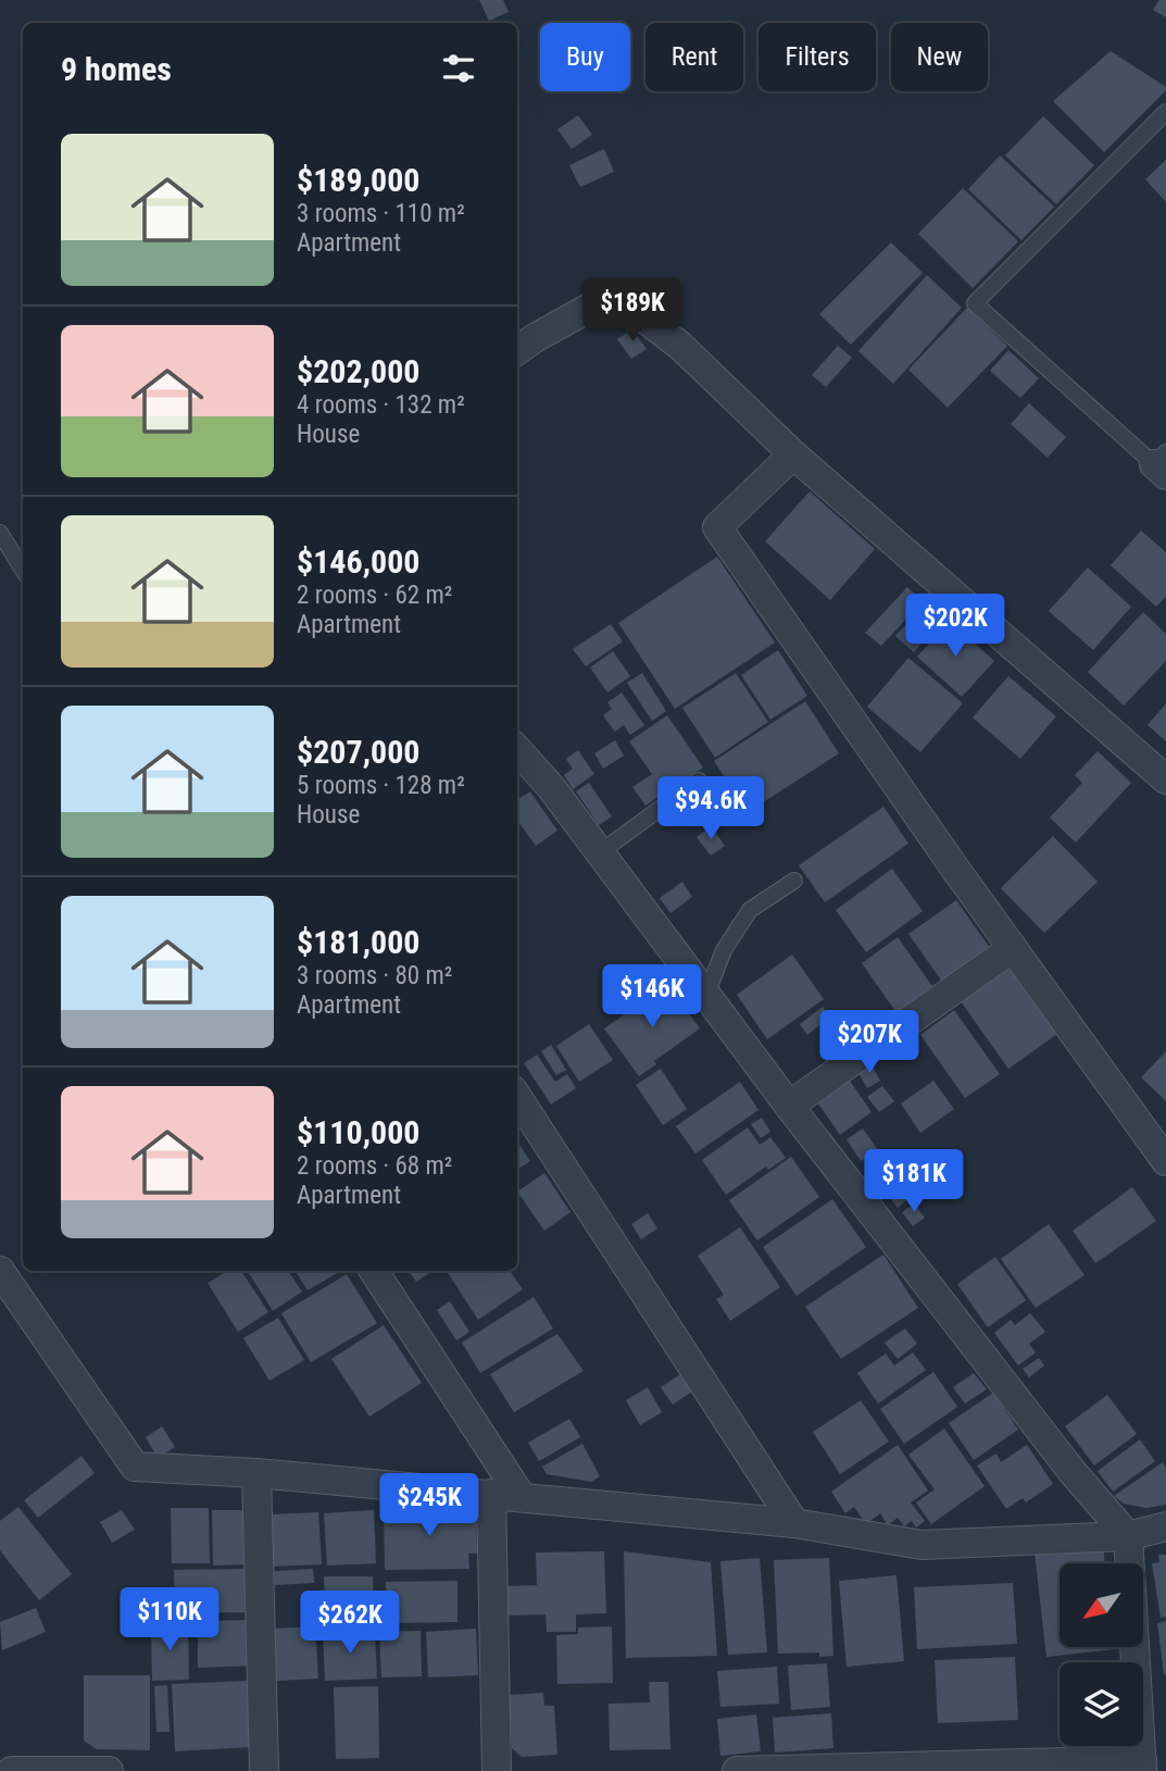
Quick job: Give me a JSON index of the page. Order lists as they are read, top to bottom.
{
  "north": "bottom left",
  "page": {
    "chip": [
      "Buy",
      "Rent",
      "Filters",
      "New"
    ],
    "heading": "9 homes",
    "list": [
      {
        "name": "$189,000",
        "note": "3 rooms · 110 m² · Apartment"
      },
      {
        "name": "$202,000",
        "note": "4 rooms · 132 m² · House"
      },
      {
        "name": "$146,000",
        "note": "2 rooms · 62 m² · Apartment"
      },
      {
        "name": "$207,000",
        "note": "5 rooms · 128 m² · House"
      },
      {
        "name": "$181,000",
        "note": "3 rooms · 80 m² · Apartment"
      },
      {
        "name": "$110,000",
        "note": "2 rooms · 68 m² · Apartment"
      }
    ],
    "price": [
      "$189K",
      "$202K",
      "$94.6K",
      "$146K",
      "$207K",
      "$181K",
      "$245K",
      "$110K",
      "$262K"
    ]
  }
}
